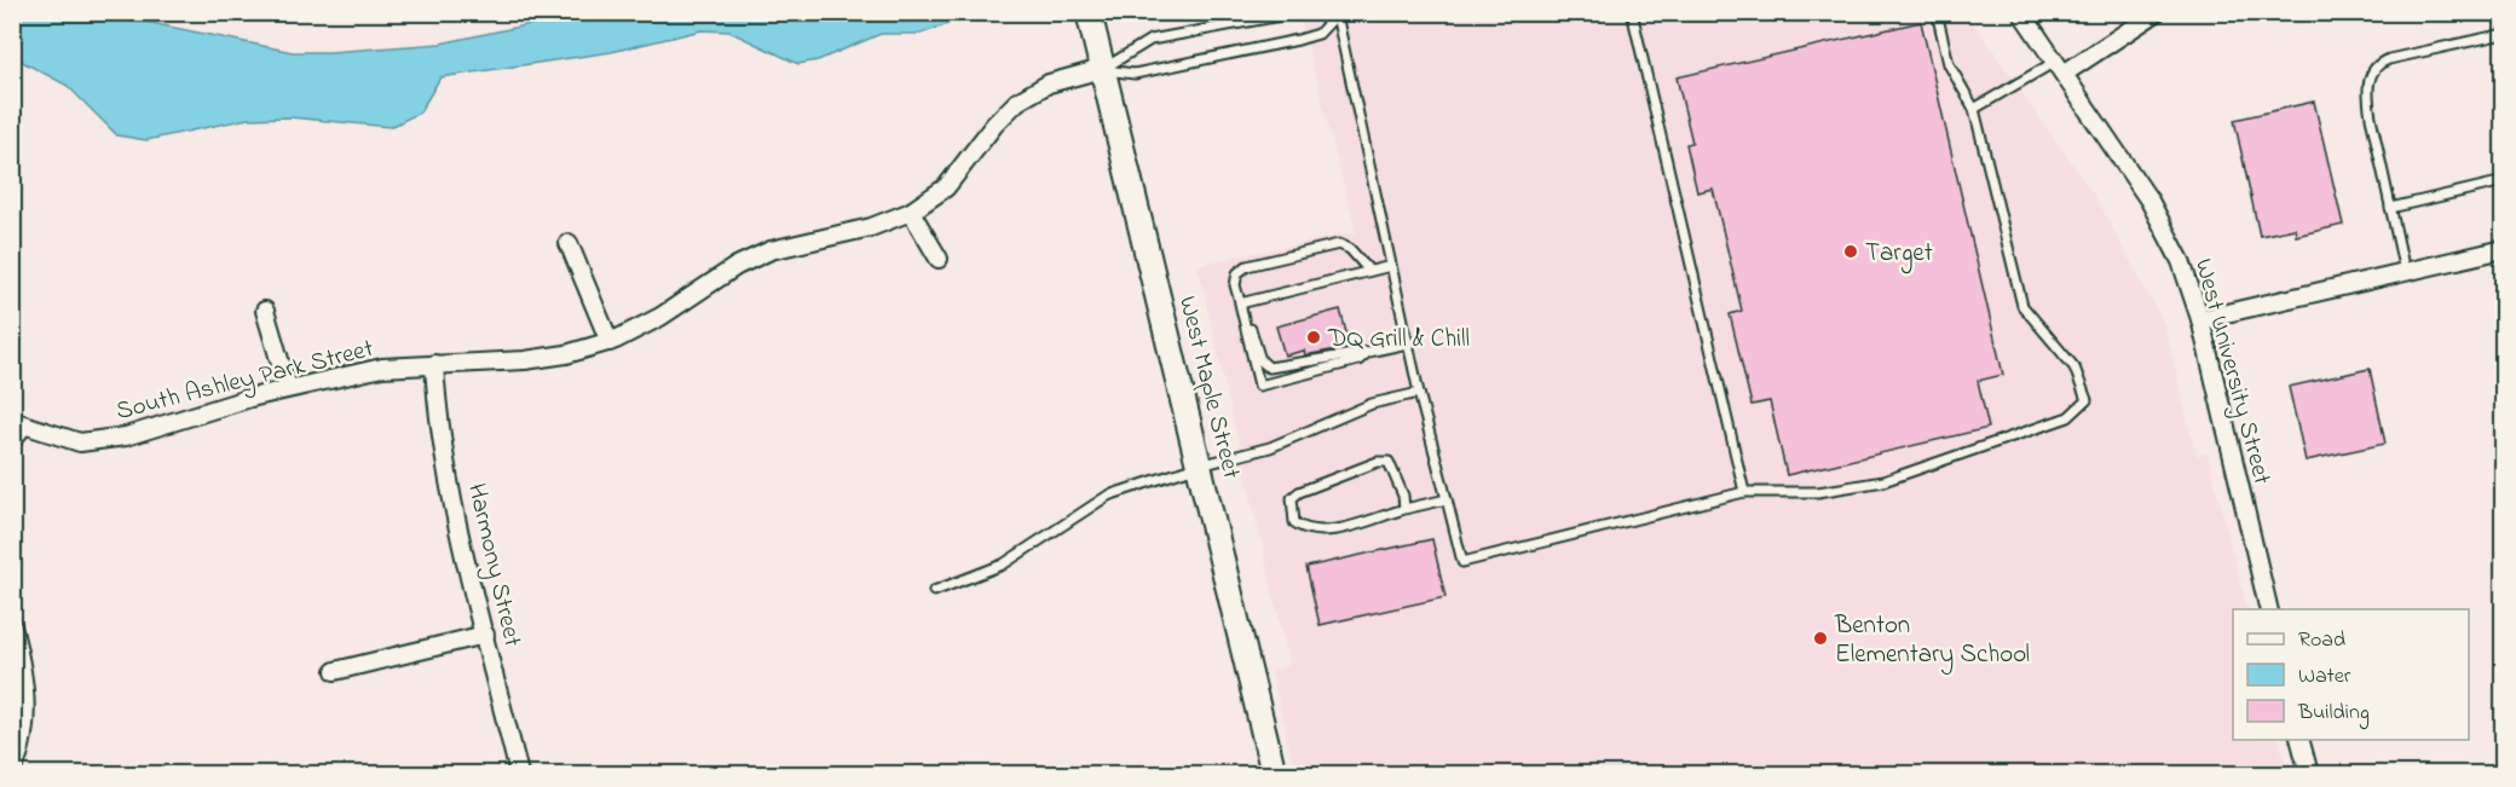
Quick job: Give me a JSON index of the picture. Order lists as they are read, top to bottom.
{
  "streets": {
    "main road": ["West Maple Street"],
    "street": ["West University Street", "South Ashley Park Street", "Harmony Street"]
  },
  "crossings": [
    ["South Ashley Park Street", "West Maple Street"],
    ["South Ashley Park Street", "Harmony Street"]
  ],
  "places": ["Target", "DQ Grill & Chill", "Benton Elementary School"],
  "legend": ["Road", "Water", "Building"]
}
